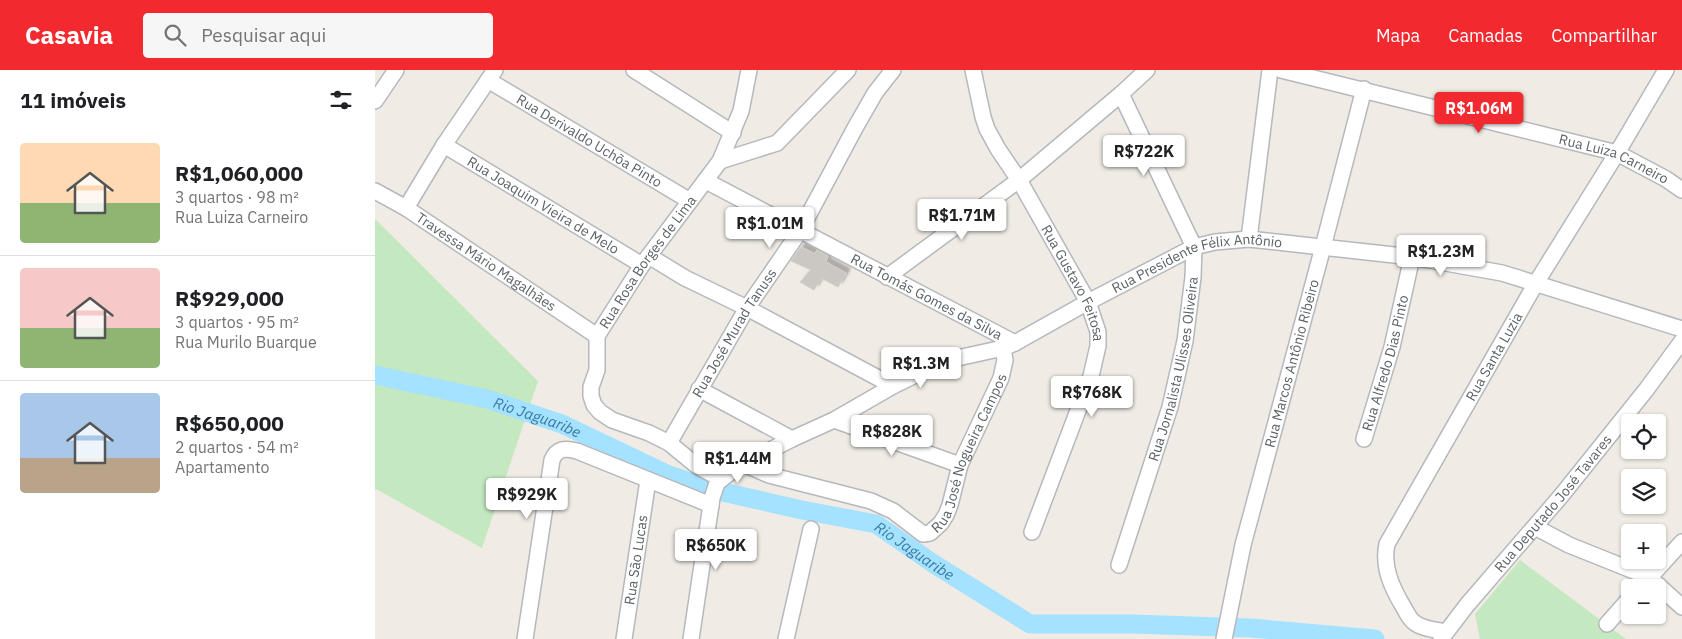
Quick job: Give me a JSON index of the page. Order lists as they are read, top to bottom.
{
  "streets": {
    "street": [
      "Rua Derivaldo Uchõa Pinto",
      "Rua Luiza Carneiro",
      "Rua Joaquim Vieira de Melo",
      "Travessa Mário Magalhães",
      "Rua Rosa Borges de Lima",
      "Rua Presidente Félix Antônio",
      "Rua Gustavo Feitosa",
      "Rua Tomás Gomes da Silva",
      "Rua José Murad Tanuss",
      "Rua Santa Luzia",
      "Rua Alfredo Dias Pinto",
      "Rua Marcos Antônio Ribeiro",
      "Rua Jornalista Ulisses Oliveira",
      "Rua José Nogueira Campos",
      "Rua Deputado José Tavares",
      "Rua São Lucas"
    ]
  },
  "crossings": [
    ["Rua Derivaldo Uchõa Pinto", "Rua Rosa Borges de Lima"],
    ["Rua Luiza Carneiro", "Rua Santa Luzia"],
    ["Rua Luiza Carneiro", "Rua Marcos Antônio Ribeiro"],
    ["Rua Joaquim Vieira de Melo", "Rua Rosa Borges de Lima"],
    ["Rua Joaquim Vieira de Melo", "Rua Presidente Félix Antônio"],
    ["Rua Joaquim Vieira de Melo", "Rua José Murad Tanuss"],
    ["Travessa Mário Magalhães", "Rua Rosa Borges de Lima"],
    ["Rua Rosa Borges de Lima", "Rua Presidente Félix Antônio"],
    ["Rua Rosa Borges de Lima", "Rua Tomás Gomes da Silva"],
    ["Rua Rosa Borges de Lima", "Rua José Murad Tanuss"],
    ["Rua Presidente Félix Antônio", "Rua Gustavo Feitosa"],
    ["Rua Presidente Félix Antônio", "Rua Tomás Gomes da Silva"],
    ["Rua Presidente Félix Antônio", "Rua Santa Luzia"],
    ["Rua Presidente Félix Antônio", "Rua Alfredo Dias Pinto"],
    ["Rua Presidente Félix Antônio", "Rua Marcos Antônio Ribeiro"],
    ["Rua Presidente Félix Antônio", "Rua Jornalista Ulisses Oliveira"],
    ["Rua Presidente Félix Antônio", "Rua José Nogueira Campos"],
    ["Rua Tomás Gomes da Silva", "Rua José Murad Tanuss"],
    ["Rua Tomás Gomes da Silva", "Rua José Nogueira Campos"],
    ["Rua Santa Luzia", "Rua Deputado José Tavares"]
  ],
  "water": ["Rio Jaguaribe"],
  "page": {
    "header": "Casavia",
    "search": "Pesquisar aqui",
    "nav": ["Mapa", "Camadas", "Compartilhar"],
    "heading": "11 imóveis",
    "price": [
      "R$1.06M",
      "R$722K",
      "R$1.71M",
      "R$1.01M",
      "R$1.23M",
      "R$1.3M",
      "R$768K",
      "R$828K",
      "R$1.44M",
      "R$929K",
      "R$650K"
    ],
    "list": [
      {
        "name": "R$1,060,000",
        "note": "3 quartos · 98 m² · Rua Luiza Carneiro"
      },
      {
        "name": "R$929,000",
        "note": "3 quartos · 95 m² · Rua Murilo Buarque"
      },
      {
        "name": "R$650,000",
        "note": "2 quartos · 54 m² · Apartamento"
      }
    ],
    "map_buttons": ["+", "−"]
  }
}
